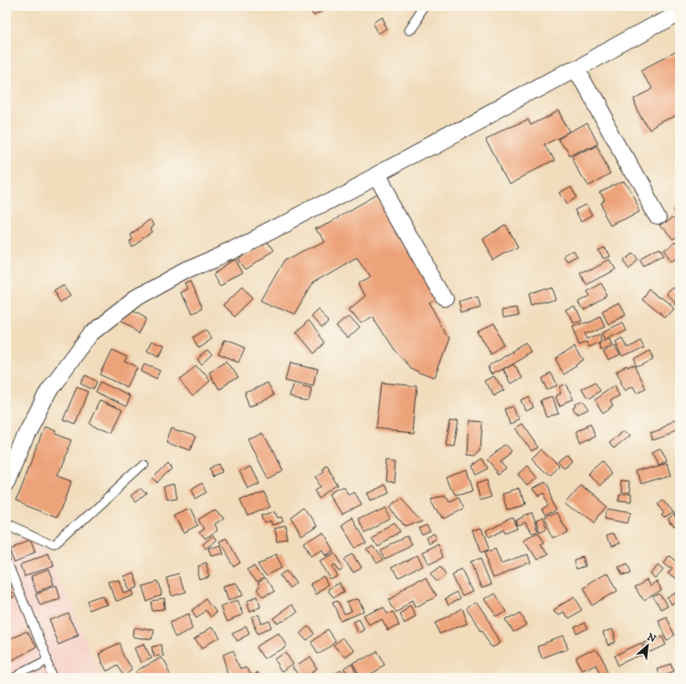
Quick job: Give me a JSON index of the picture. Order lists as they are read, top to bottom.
{
  "north": "top right"
}
